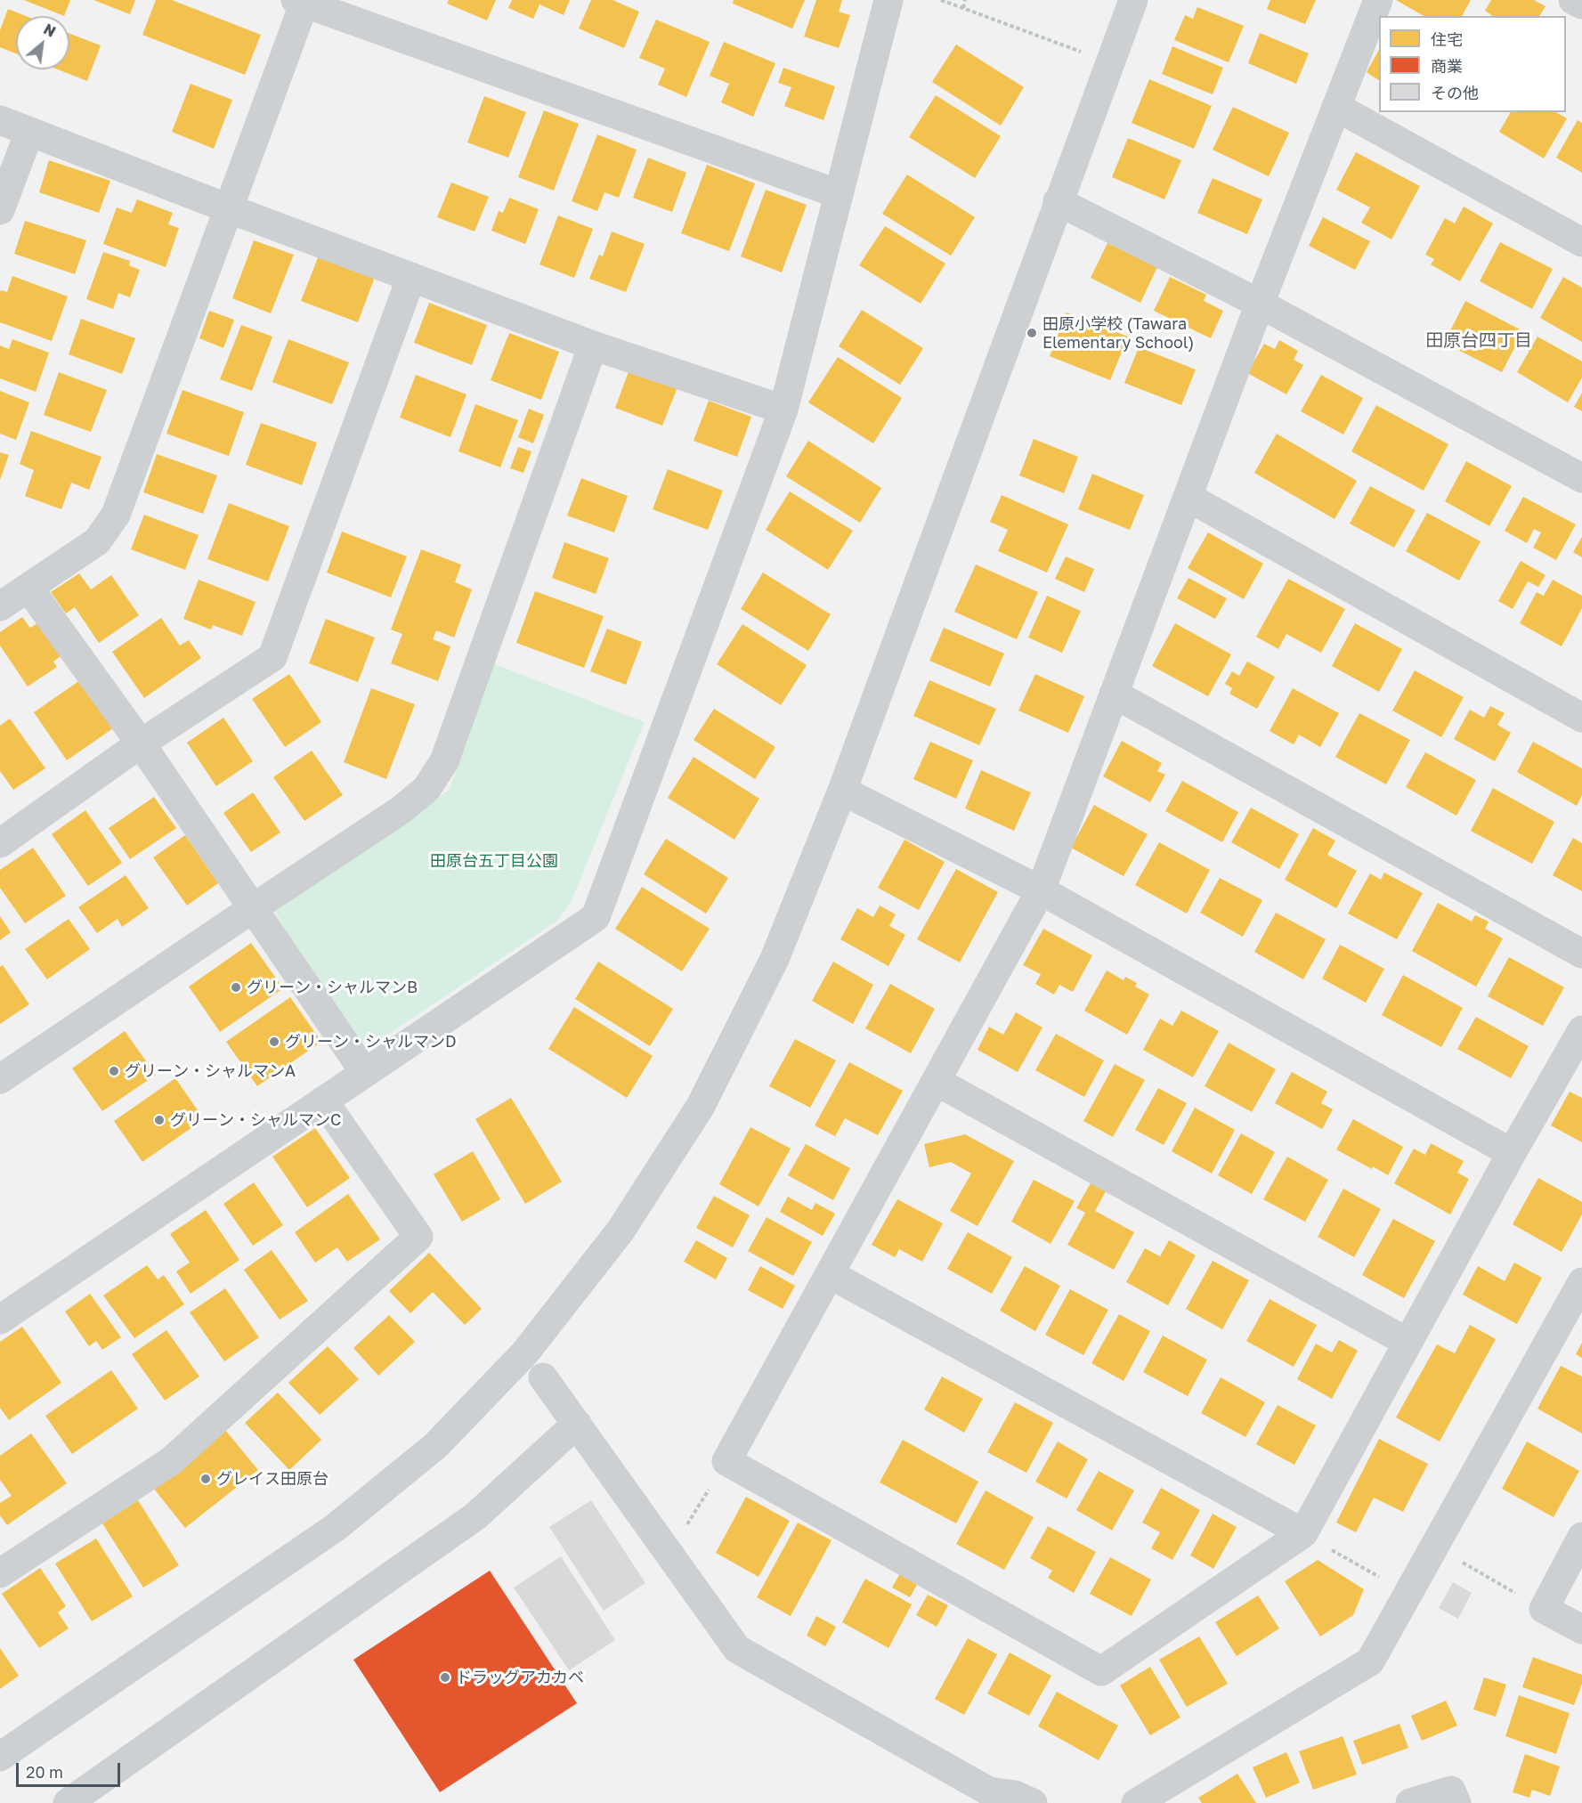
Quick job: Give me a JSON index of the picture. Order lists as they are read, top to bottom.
{
  "districts": ["田原台四丁目"],
  "parks": ["田原台五丁目公園"],
  "places": [
    "田原小学校 (Tawara Elementary School)",
    "グリーン・シャルマンB",
    "グリーン・シャルマンD",
    "グリーン・シャルマンA",
    "グリーン・シャルマンC",
    "グレイス田原台",
    "ドラッグアカカベ"
  ],
  "legend": ["住宅", "商業", "その他"],
  "scale_bar": "20 m",
  "north": "top right"
}
